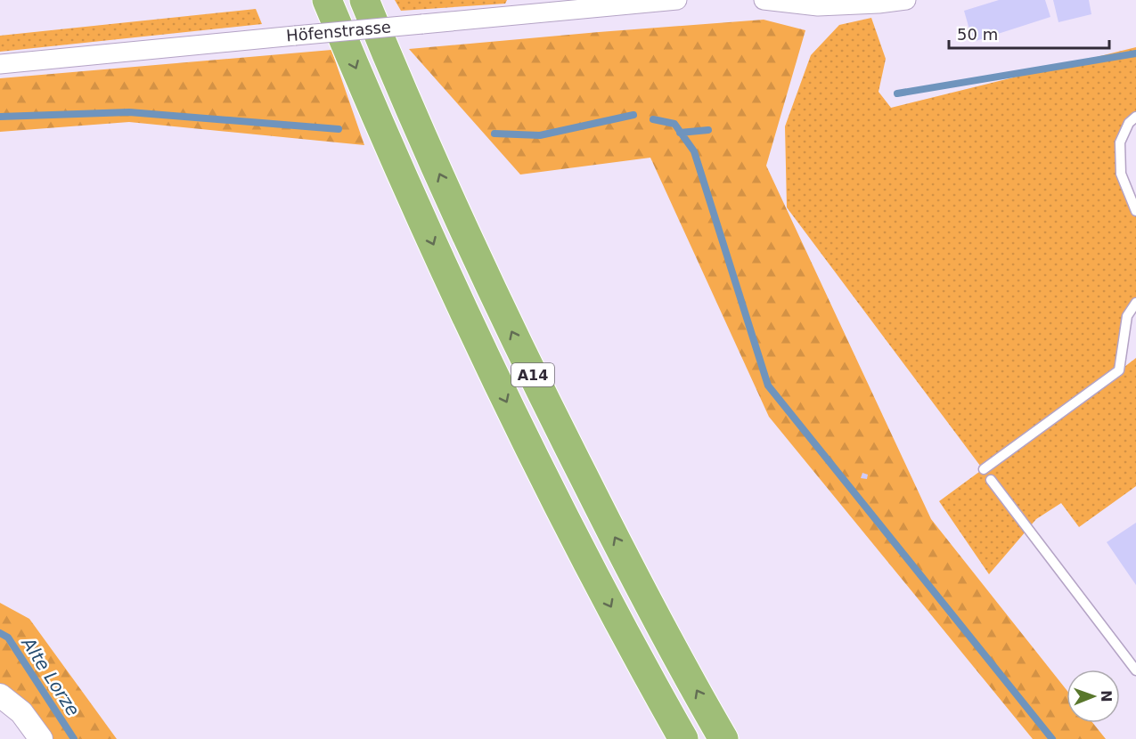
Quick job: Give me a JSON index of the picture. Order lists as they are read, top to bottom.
{
  "streets": {
    "highway": ["A14"],
    "street": ["Höfenstrasse"]
  },
  "water": ["Alte Lorze"],
  "scale_bar": "50 m",
  "north": "right"
}
